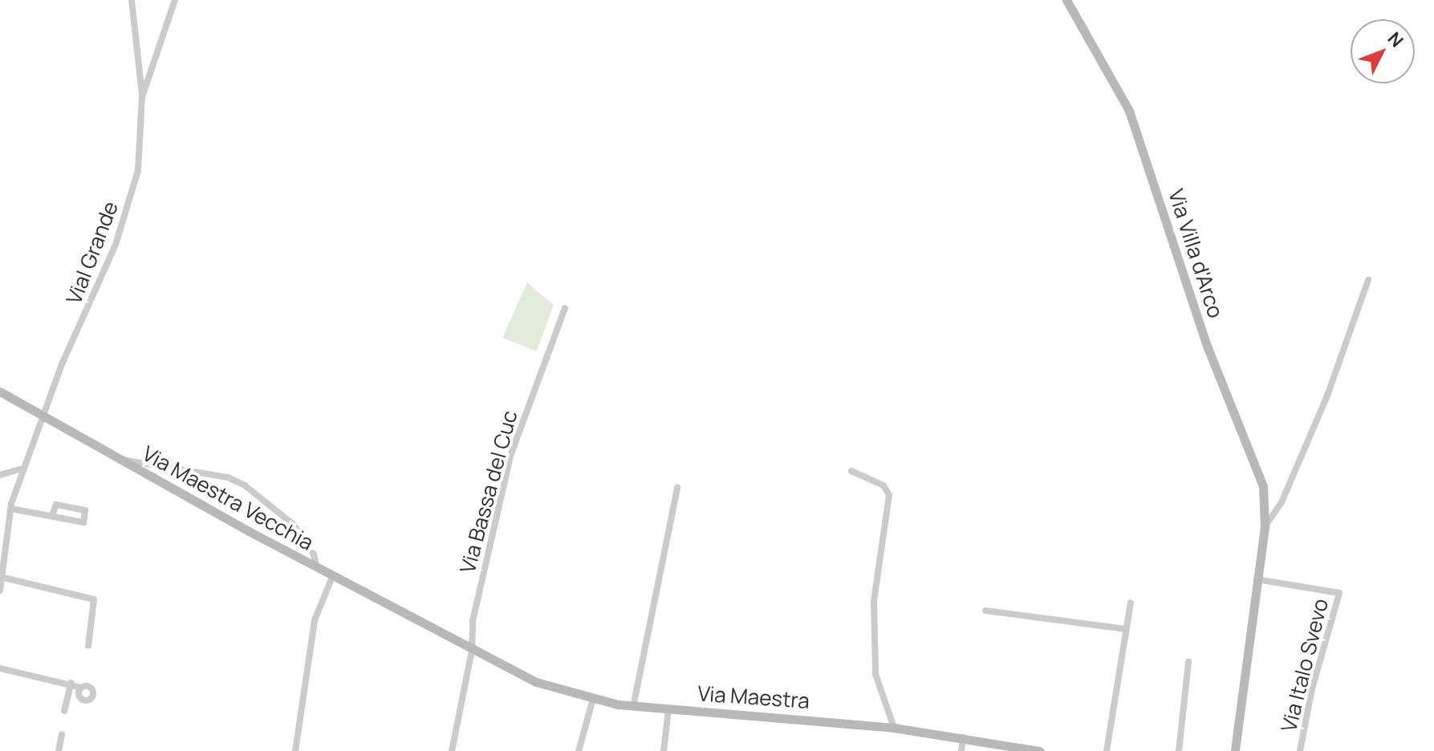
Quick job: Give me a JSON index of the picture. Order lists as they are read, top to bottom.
{
  "streets": {
    "main road": ["Via Villa d'Arco", "Via Maestra Vecchia", "Via Maestra"],
    "street": ["Vial Grande", "Via Bassa del Cuc", "Via Italo Svevo"]
  },
  "crossings": [
    ["Vial Grande", "Via Maestra Vecchia"],
    ["Via Villa d'Arco", "Via Italo Svevo"],
    ["Via Bassa del Cuc", "Via Maestra Vecchia"],
    ["Via Bassa del Cuc", "Via Maestra"],
    ["Via Maestra Vecchia", "Via Maestra"]
  ],
  "north": "top right"
}
